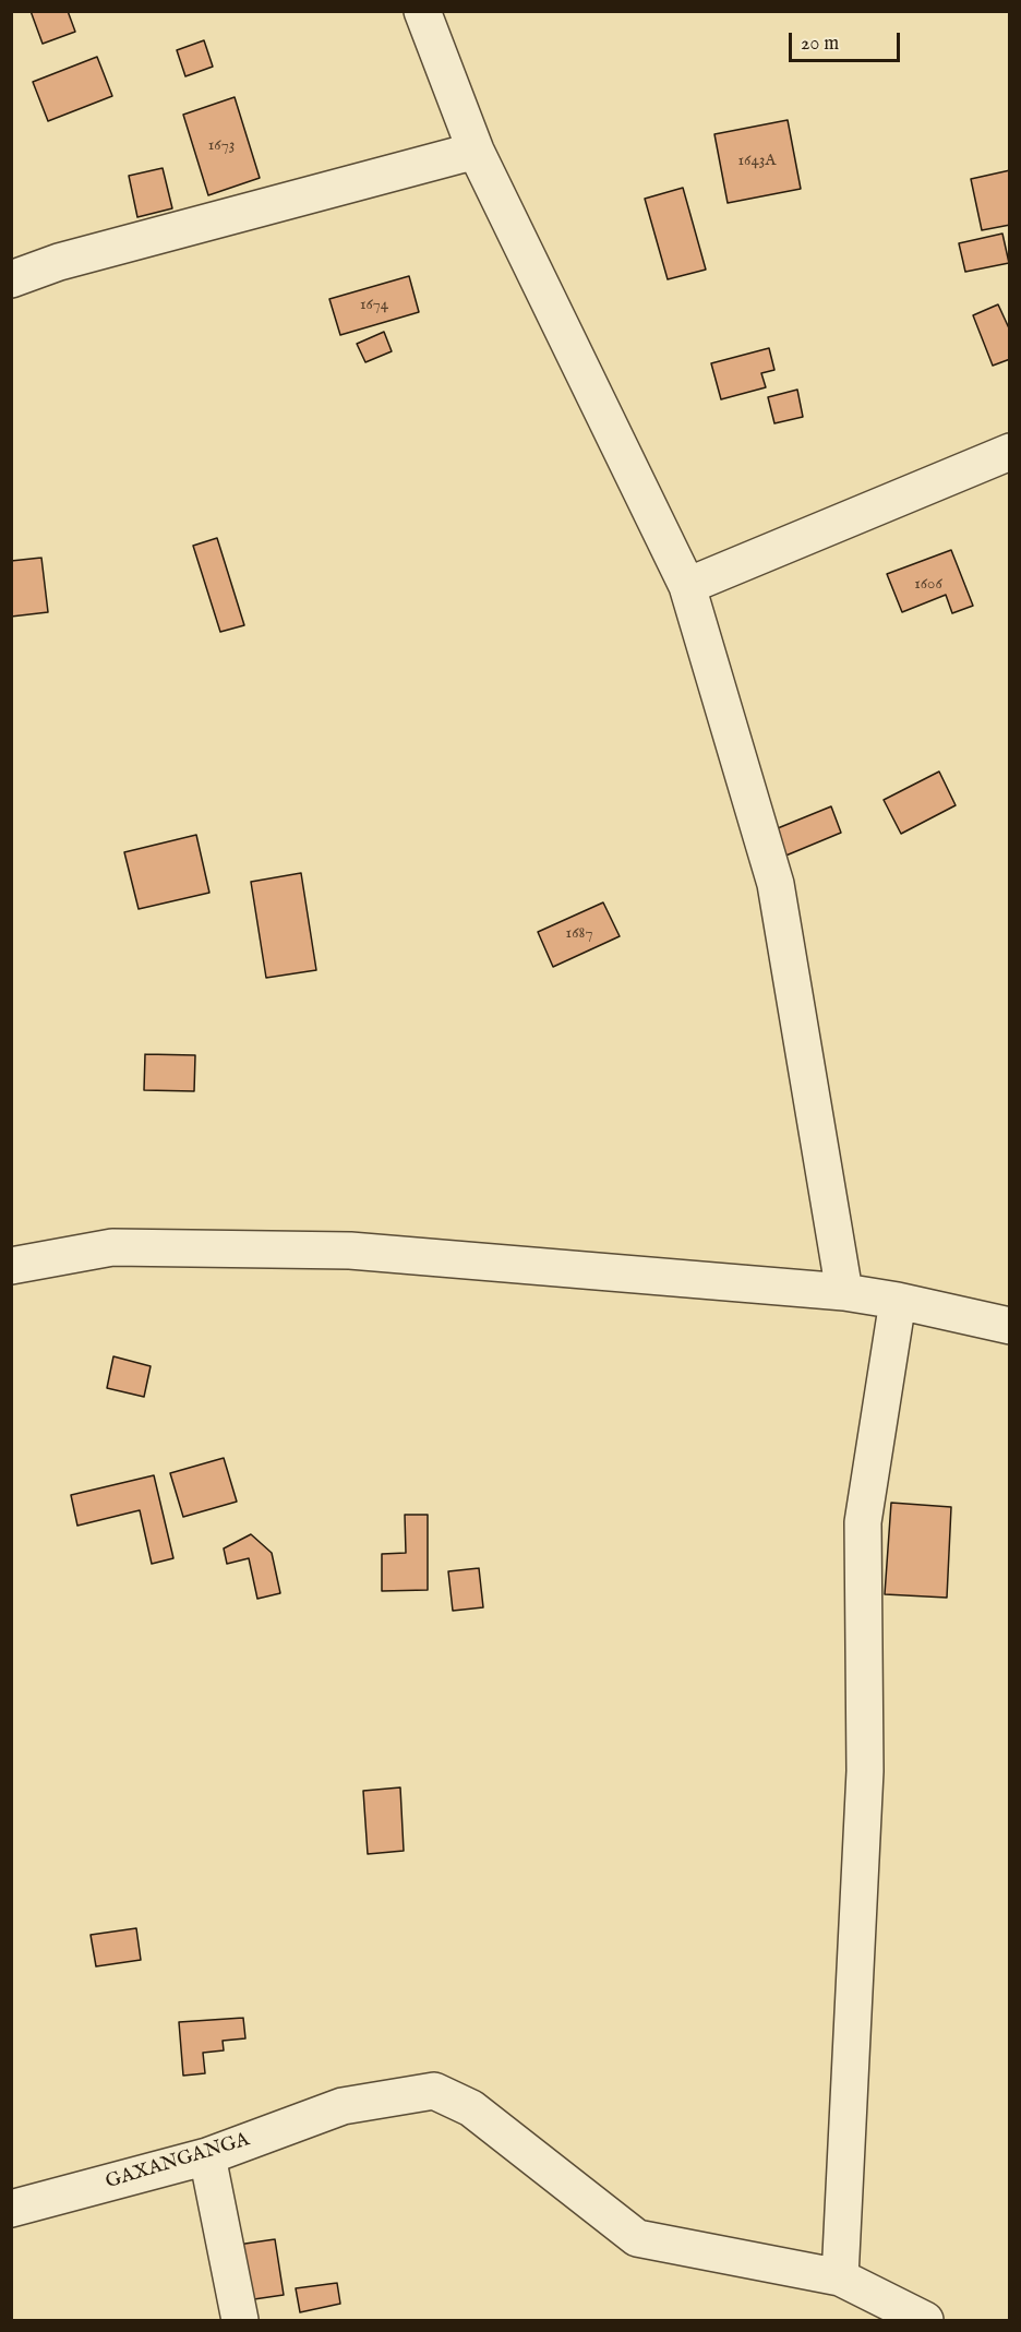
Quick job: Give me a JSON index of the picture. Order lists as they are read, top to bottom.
{
  "streets": {
    "street": ["GAXANGANGA"]
  },
  "house_numbers": [
    "1673",
    "1643A",
    "1674",
    "1606",
    "1687"
  ],
  "scale_bar": "20 m"
}
